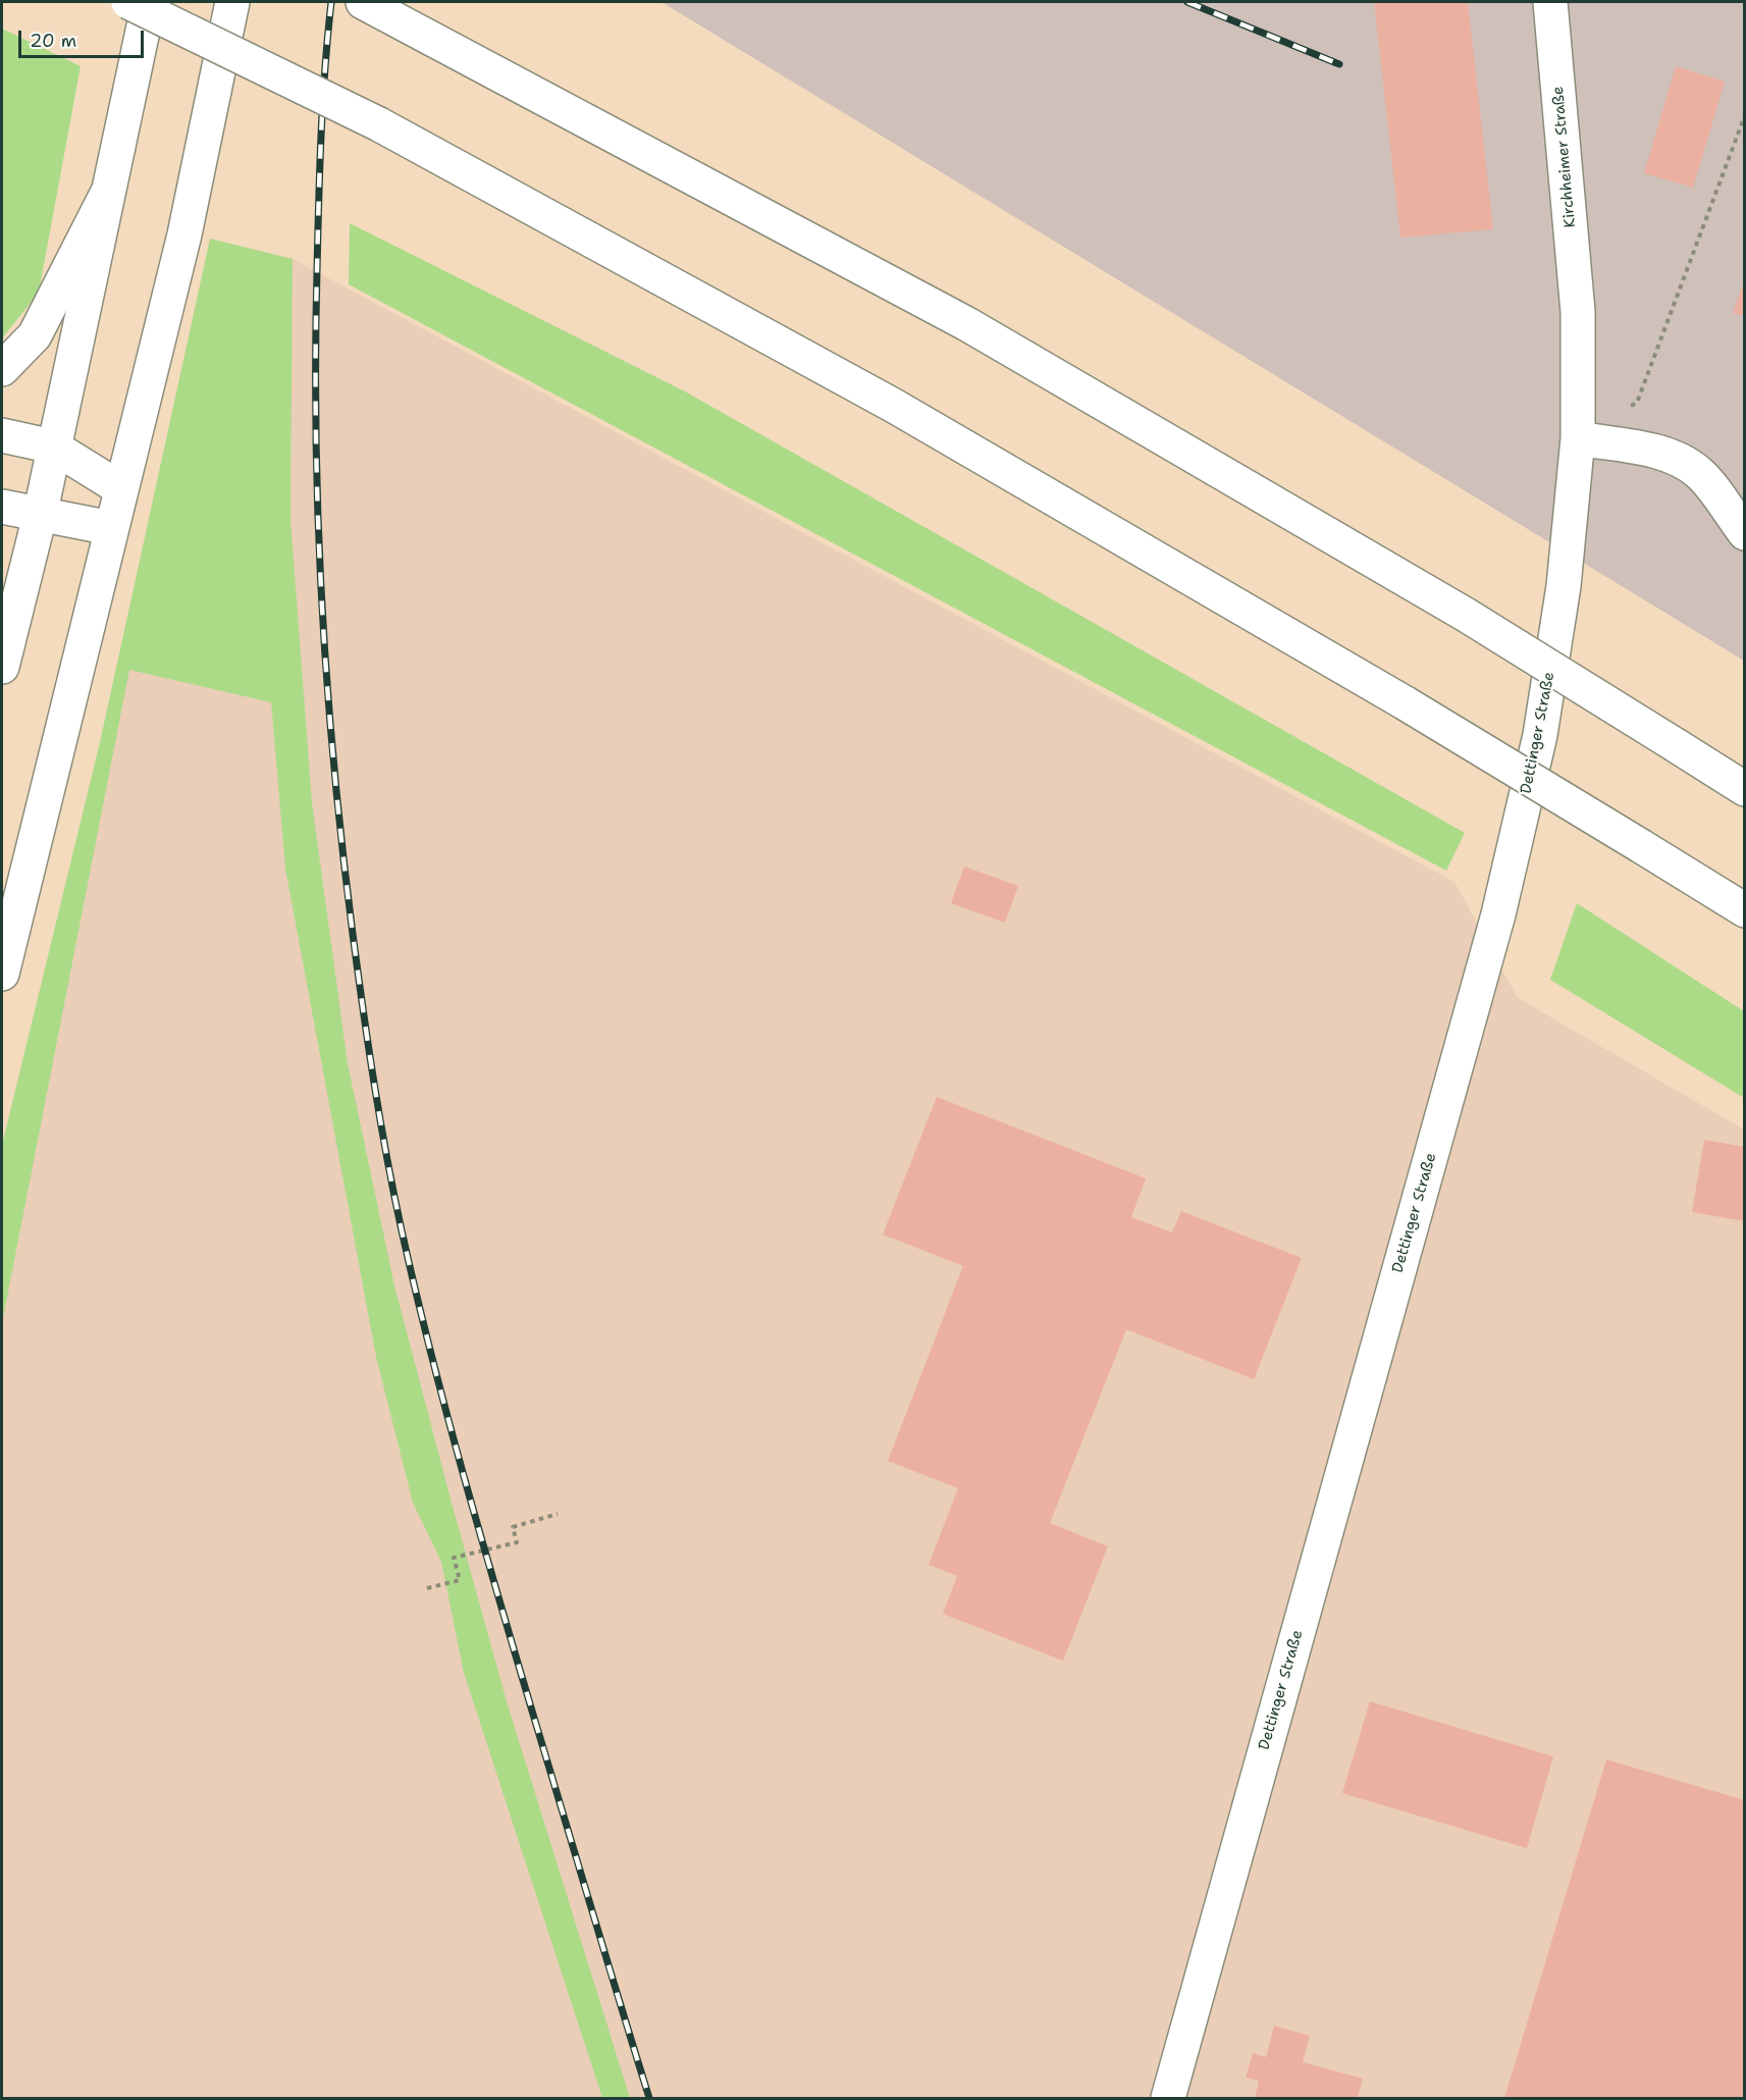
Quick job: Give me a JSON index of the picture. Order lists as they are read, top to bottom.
{
  "streets": {
    "main road": ["Kirchheimer Straße", "Dettinger Straße"]
  },
  "crossings": [
    ["Kirchheimer Straße", "Dettinger Straße"]
  ],
  "scale_bar": "20 m"
}
